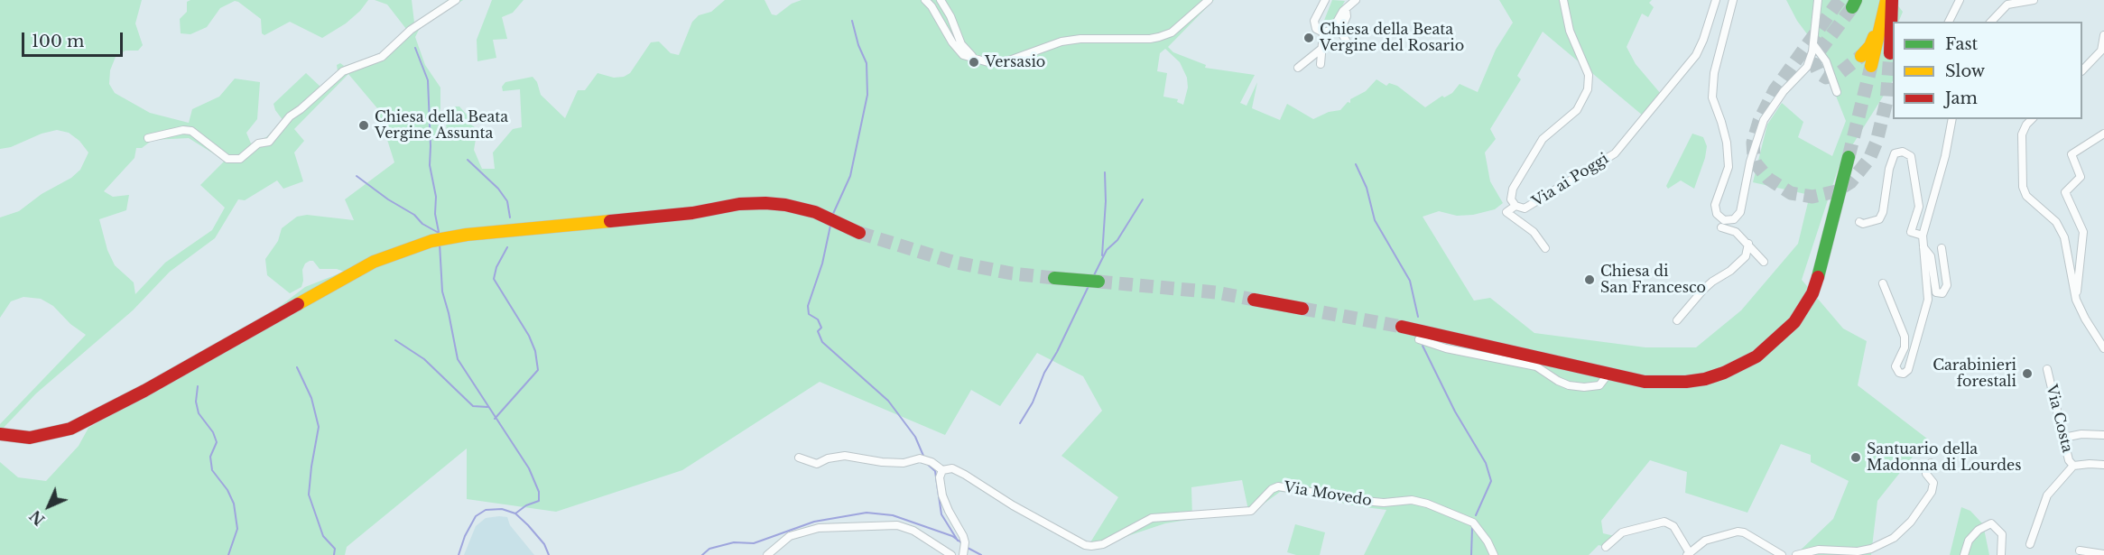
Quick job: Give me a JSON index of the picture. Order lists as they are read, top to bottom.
{
  "streets": {
    "street": ["Via ai Poggi", "Via Costa", "Via Movedo"]
  },
  "places": [
    "Chiesa della Beata Vergine del Rosario",
    "Versasio",
    "Chiesa della Beata Vergine Assunta",
    "Chiesa di San Francesco",
    "Carabinieri forestali",
    "Santuario della Madonna di Lourdes"
  ],
  "legend": ["Fast", "Slow", "Jam"],
  "scale_bar": "100 m",
  "north": "bottom left"
}
